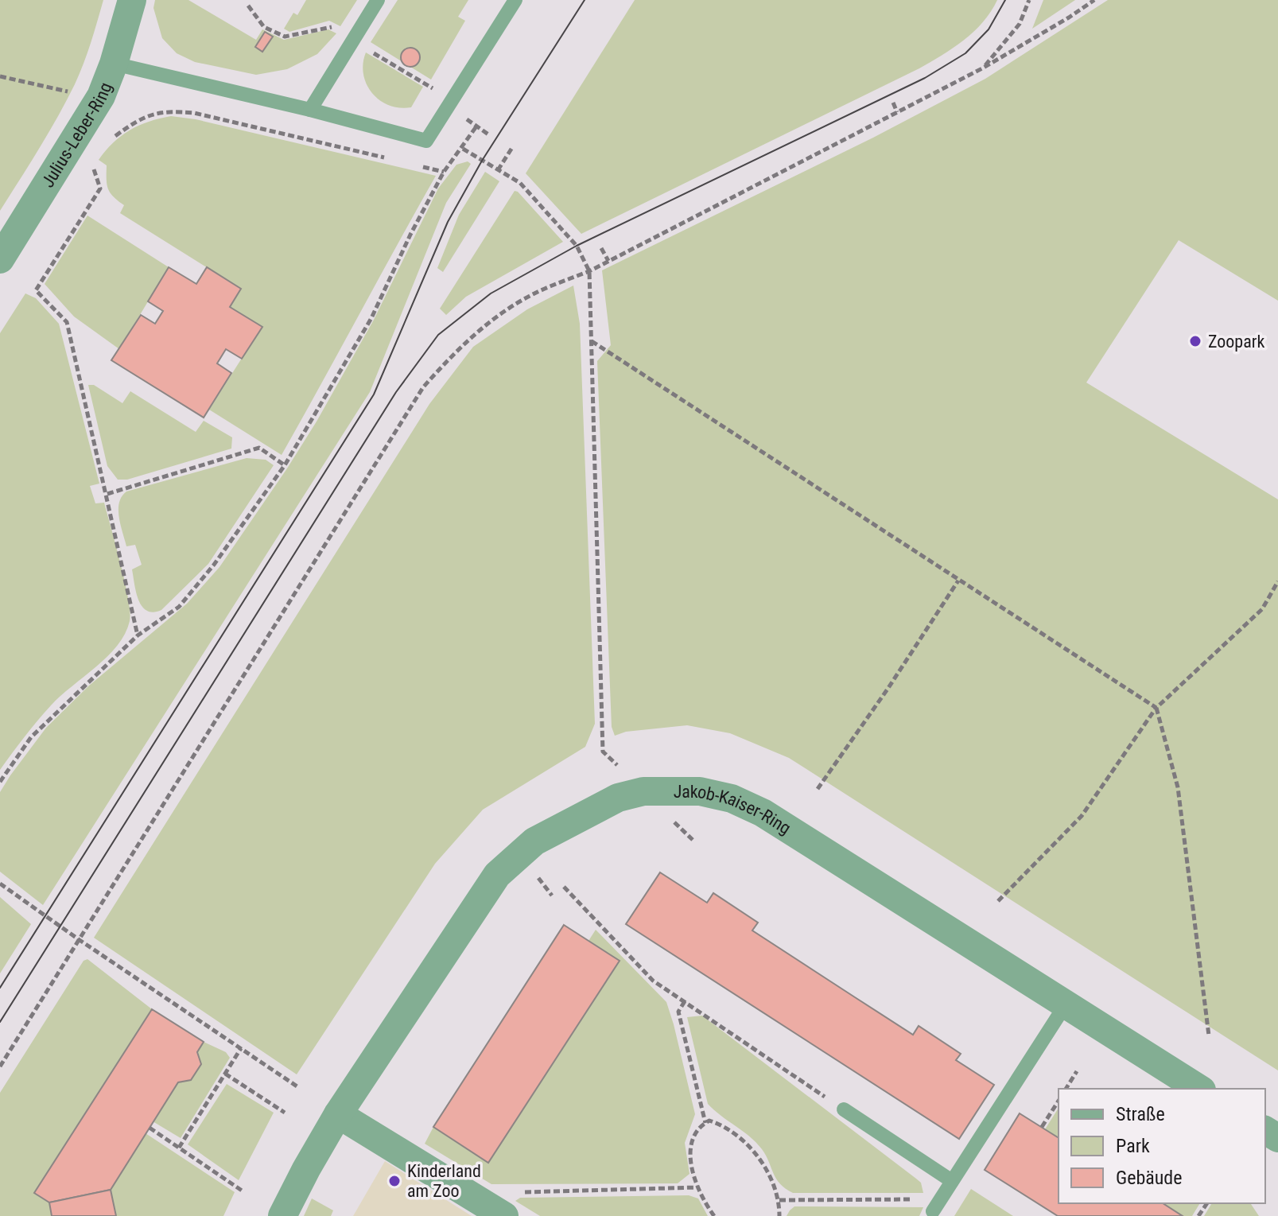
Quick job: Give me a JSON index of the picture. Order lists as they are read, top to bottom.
{
  "streets": {
    "street": ["Julius-Leber-Ring", "Jakob-Kaiser-Ring"]
  },
  "places": ["Zoopark", "Kinderland am Zoo"],
  "legend": ["Straße", "Park", "Gebäude"]
}
